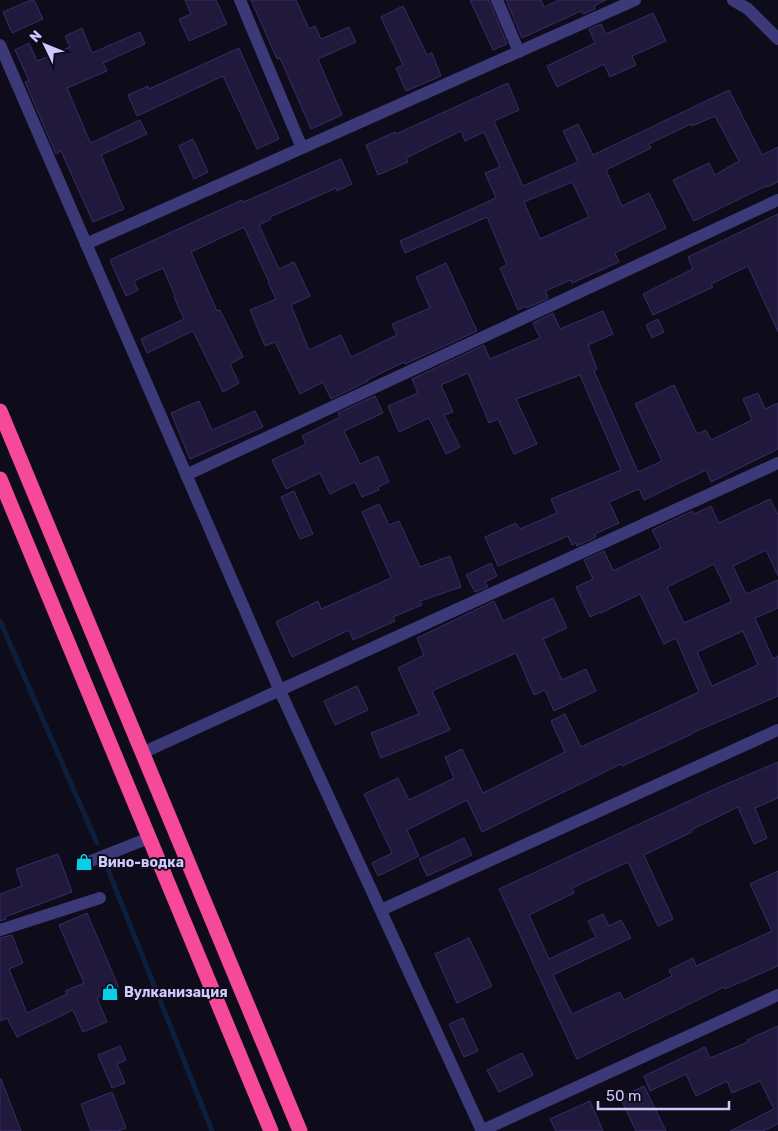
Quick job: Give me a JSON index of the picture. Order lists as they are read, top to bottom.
{
  "places": {
    "shop": ["Вино-водка", "Вулканизация"]
  },
  "scale_bar": "50 m",
  "north": "top left"
}
